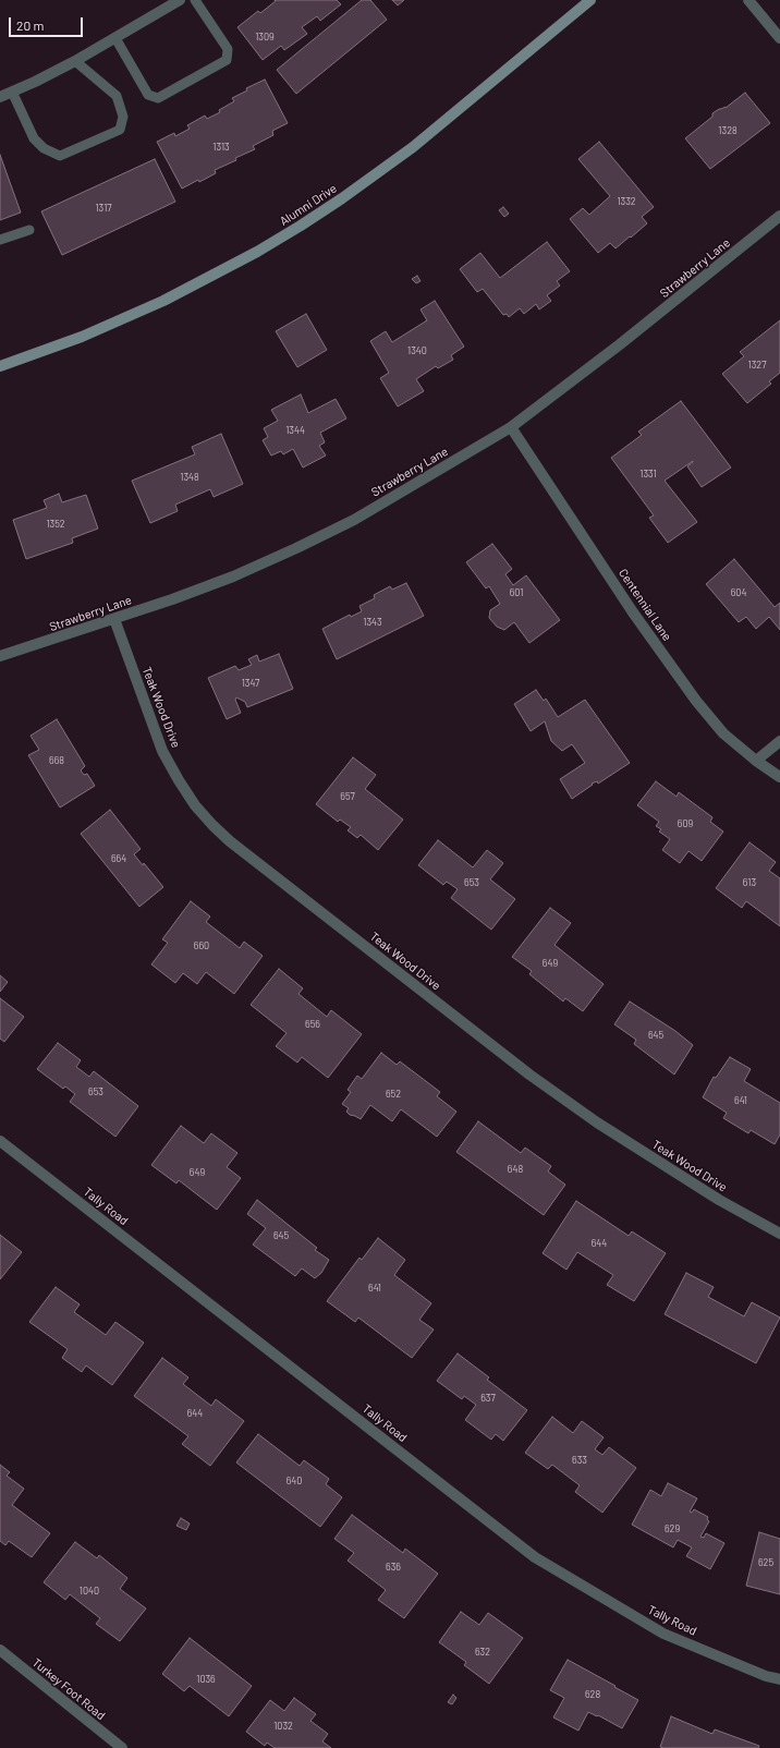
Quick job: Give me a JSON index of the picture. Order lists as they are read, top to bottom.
{
  "streets": {
    "main road": ["Alumni Drive"],
    "street": [
      "Strawberry Lane",
      "Centennial Lane",
      "Teak Wood Drive",
      "Tally Road",
      "Turkey Foot Road"
    ]
  },
  "crossings": [
    ["Strawberry Lane", "Centennial Lane"],
    ["Strawberry Lane", "Teak Wood Drive"]
  ],
  "house_numbers": [
    "1309",
    "1328",
    "1313",
    "1332",
    "1317",
    "1340",
    "1327",
    "1344",
    "1331",
    "1348",
    "1352",
    "601",
    "604",
    "1343",
    "1347",
    "668",
    "657",
    "609",
    "664",
    "653",
    "613",
    "660",
    "649",
    "656",
    "645",
    "653",
    "652",
    "641",
    "648",
    "649",
    "645",
    "644",
    "641",
    "637",
    "644",
    "633",
    "640",
    "629",
    "625",
    "636",
    "1040",
    "632",
    "1036",
    "628",
    "1032"
  ],
  "scale_bar": "20 m"
}
